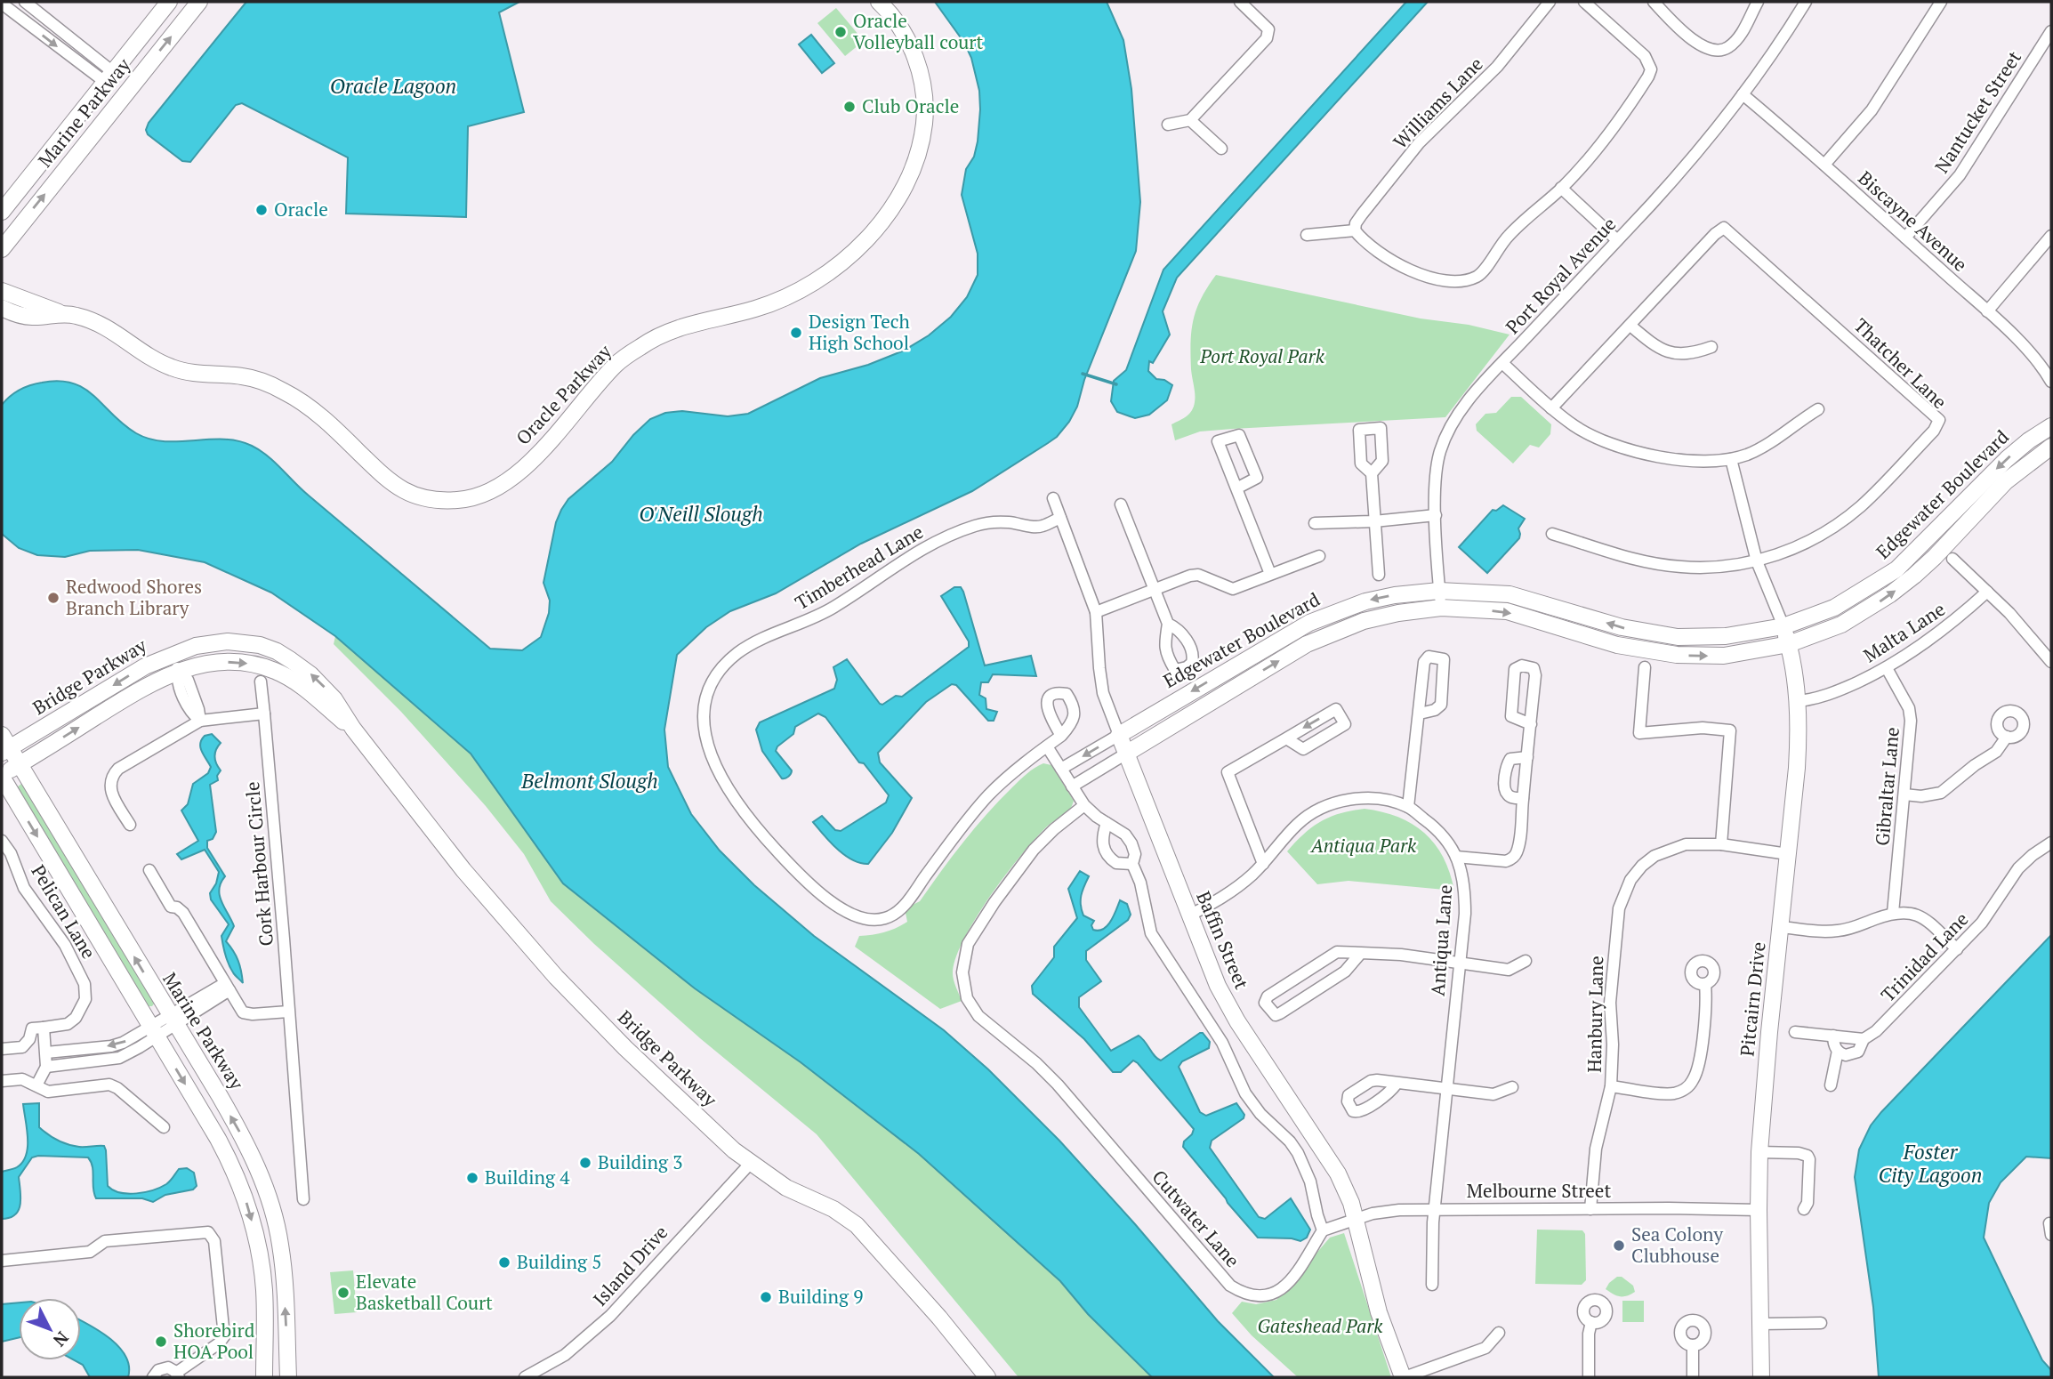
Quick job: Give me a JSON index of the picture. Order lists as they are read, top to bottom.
{
  "streets": {
    "street": [
      "Williams Lane",
      "Nantucket Street",
      "Marine Parkway",
      "Biscayne Avenue",
      "Port Royal Avenue",
      "Thatcher Lane",
      "Oracle Parkway",
      "Edgewater Boulevard",
      "Timberhead Lane",
      "Malta Lane",
      "Bridge Parkway",
      "Gibraltar Lane",
      "Cork Harbour Circle",
      "Pelican Lane",
      "Baffin Street",
      "Antiqua Lane",
      "Trinidad Lane",
      "Pitcairn Drive",
      "Hanbury Lane",
      "Melbourne Street",
      "Cutwater Lane",
      "Island Drive"
    ]
  },
  "crossings": [
    ["Nantucket Street", "Biscayne Avenue"],
    ["Marine Parkway", "Bridge Parkway"],
    ["Biscayne Avenue", "Port Royal Avenue"],
    ["Port Royal Avenue", "Edgewater Boulevard"],
    ["Edgewater Boulevard", "Baffin Street"],
    ["Edgewater Boulevard", "Pitcairn Drive"],
    ["Timberhead Lane", "Baffin Street"],
    ["Malta Lane", "Gibraltar Lane"],
    ["Malta Lane", "Pitcairn Drive"],
    ["Bridge Parkway", "Island Drive"],
    ["Baffin Street", "Antiqua Lane"],
    ["Baffin Street", "Melbourne Street"],
    ["Antiqua Lane", "Melbourne Street"],
    ["Pitcairn Drive", "Hanbury Lane"],
    ["Pitcairn Drive", "Melbourne Street"],
    ["Hanbury Lane", "Melbourne Street"],
    ["Melbourne Street", "Cutwater Lane"]
  ],
  "water": [
    "Oracle Lagoon",
    "O'Neill Slough",
    "Belmont Slough",
    "Foster City Lagoon"
  ],
  "parks": ["Port Royal Park", "Antiqua Park", "Gateshead Park"],
  "places": [
    "Oracle Volleyball court",
    "Club Oracle",
    "Oracle",
    "Design Tech High School",
    "Redwood Shores Branch Library",
    "Building 3",
    "Building 4",
    "Sea Colony Clubhouse",
    "Building 5",
    "Elevate Basketball Court",
    "Building 9",
    "Shorebird HOA Pool"
  ],
  "north": "bottom right"
}
